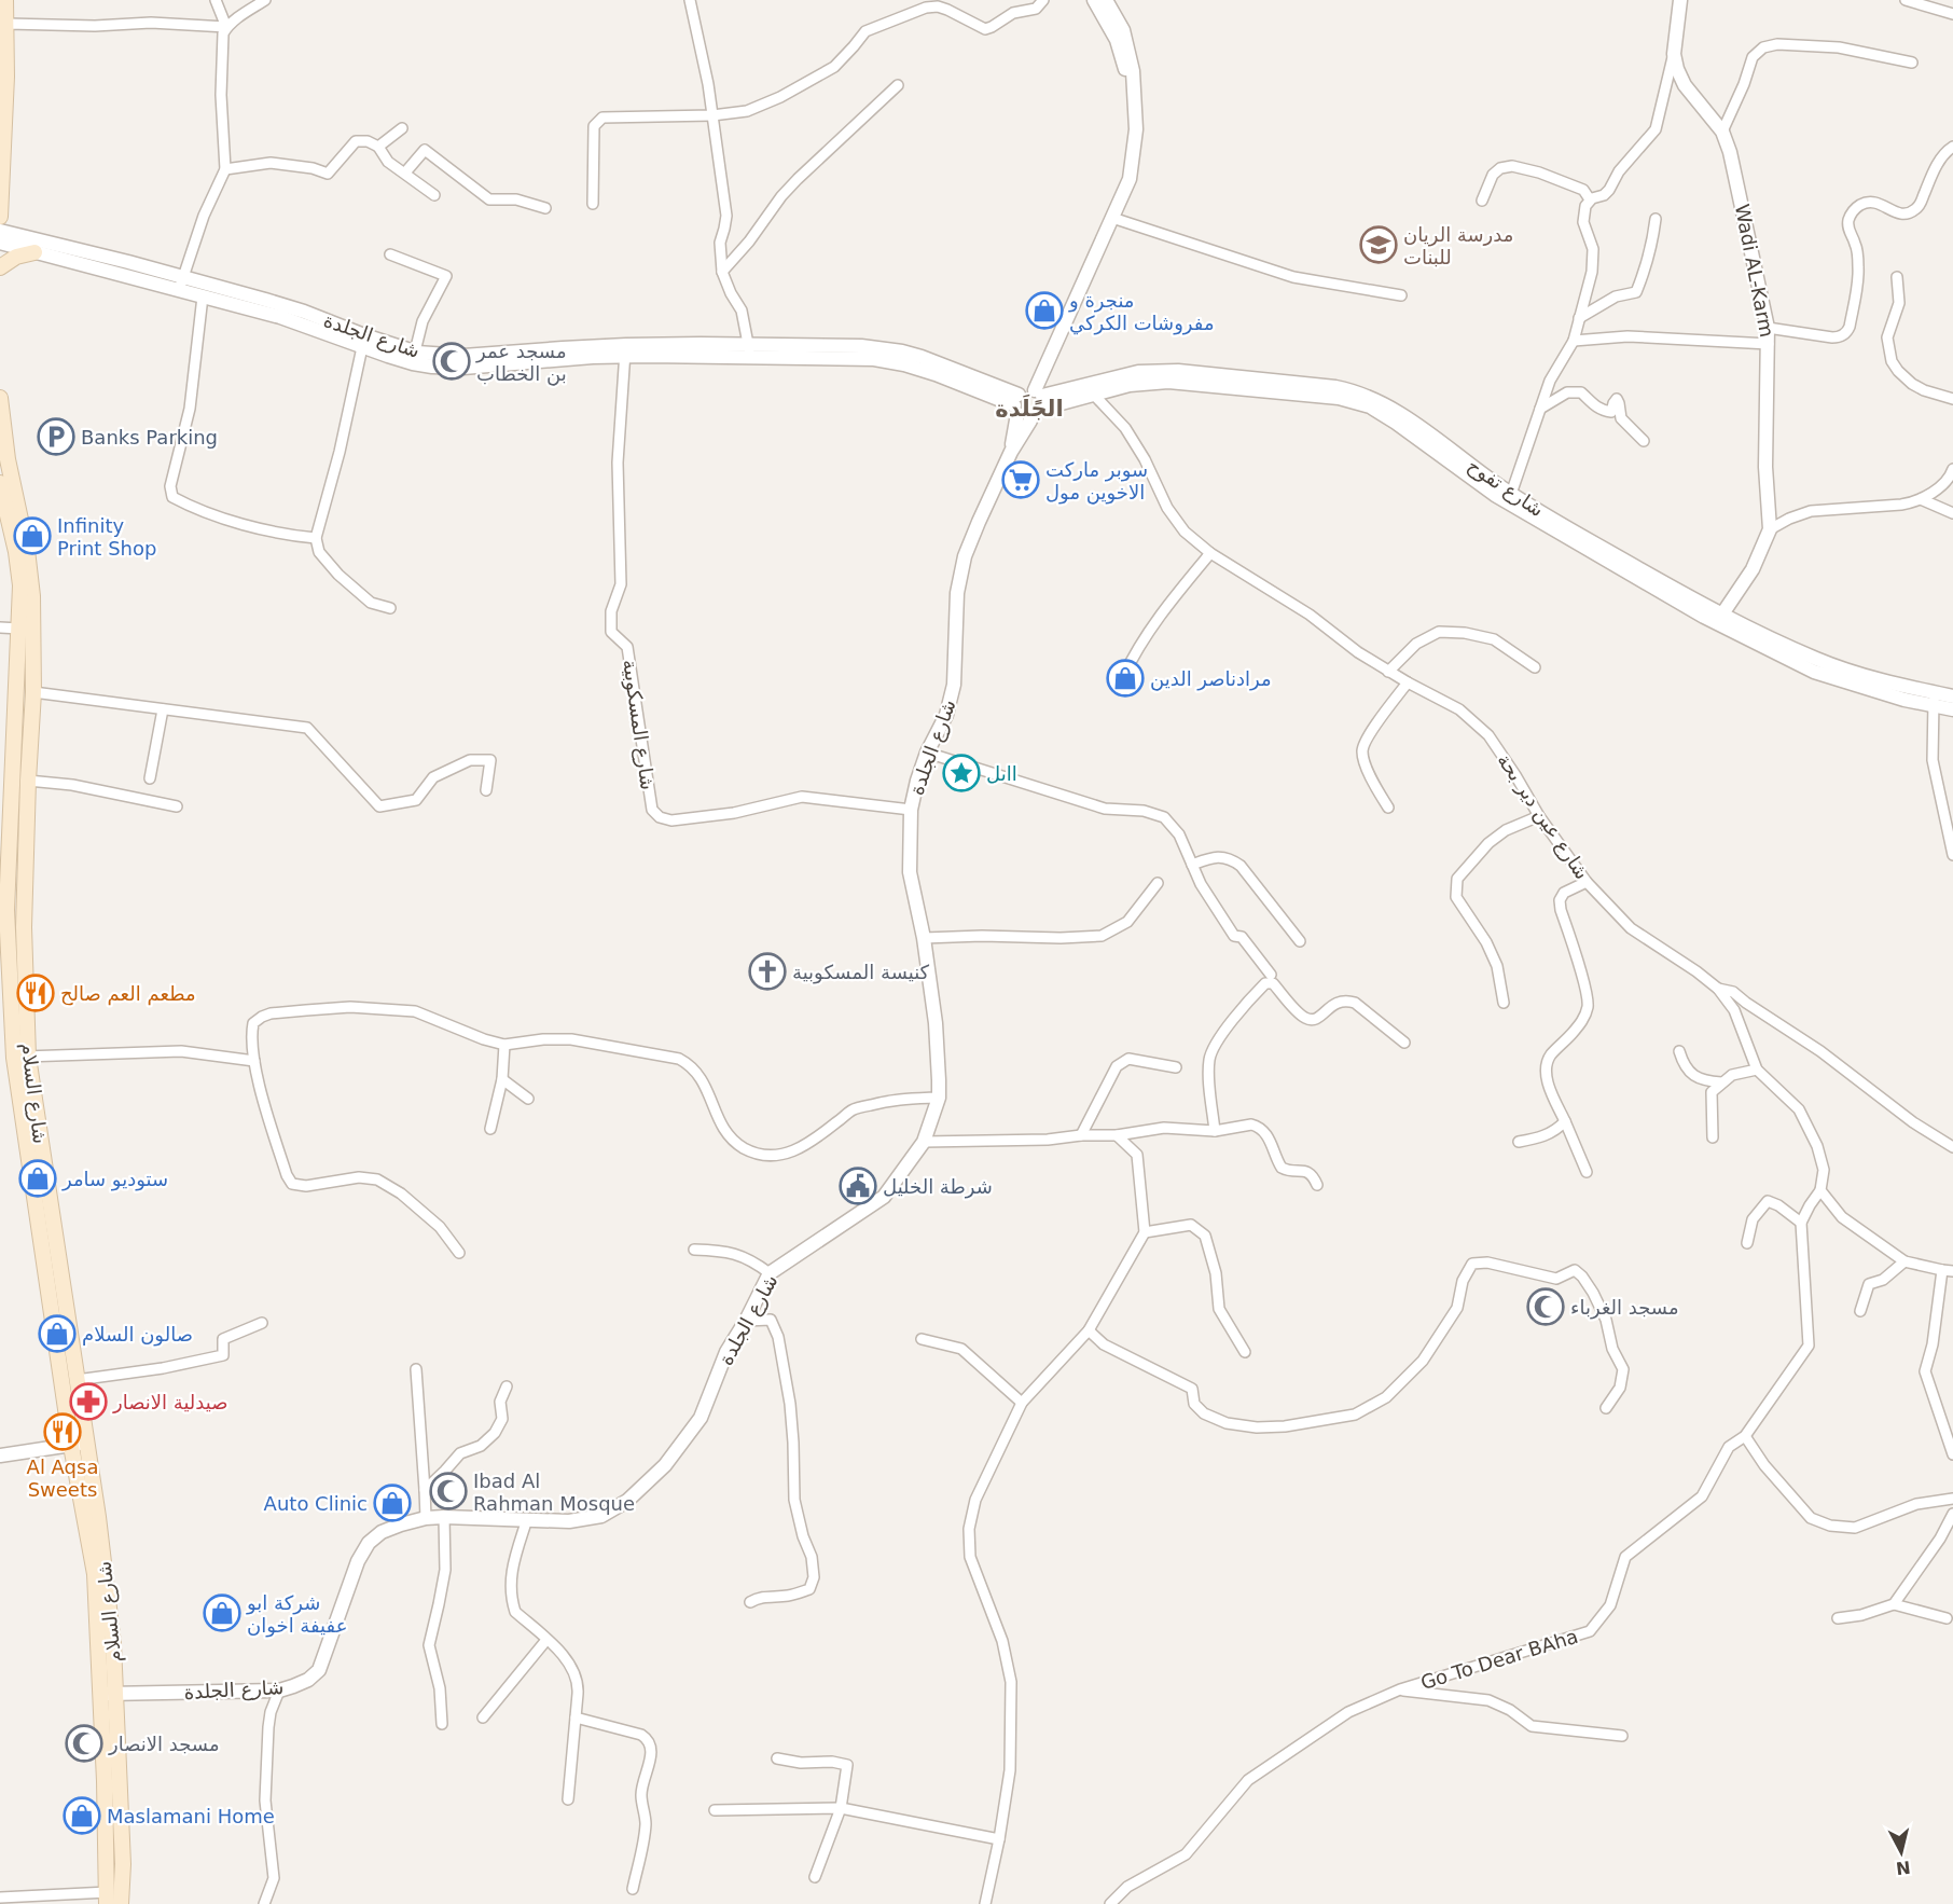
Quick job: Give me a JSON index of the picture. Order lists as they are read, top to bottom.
{
  "streets": {
    "main road": ["شارع السلام"],
    "street": [
      "Wadi AL-Karm",
      "شارع الجلدة",
      "شارع تفوح",
      "شارع المسكوبية",
      "شارع عين دير بحة",
      "Go To Dear BAha"
    ]
  },
  "crossings": [
    ["Wadi AL-Karm", "شارع تفوح"],
    ["شارع الجلدة", "شارع المسكوبية"],
    ["شارع الجلدة", "شارع السلام"],
    ["شارع تفوح", "شارع عين دير بحة"]
  ],
  "districts": ["الجًلَدة"],
  "places": {
    "school or university": ["مدرسة الريان للبنات"],
    "shop": [
      "منجرة و مفروشات الكركي",
      "Infinity Print Shop",
      "مرادناصر الدين",
      "ستوديو سامر",
      "صالون السلام",
      "Auto Clinic",
      "شركة ابو عفيفة اخوان",
      "Maslamani Home"
    ],
    "mosque": [
      "مسجد عمر بن الخطاب",
      "مسجد الغرباء",
      "Ibad Al Rahman Mosque",
      "مسجد الانصار"
    ],
    "parking": ["Banks Parking"],
    "supermarket": ["سوبر ماركت الاخوين مول"],
    "place": ["ااىل"],
    "church": ["كنيسة المسكوبية"],
    "restaurant": ["مطعم العم صالح", "Al Aqsa Sweets"],
    "public building": ["شرطة الخليل"],
    "pharmacy": ["صيدلية الانصار"]
  },
  "north": "bottom"
}
